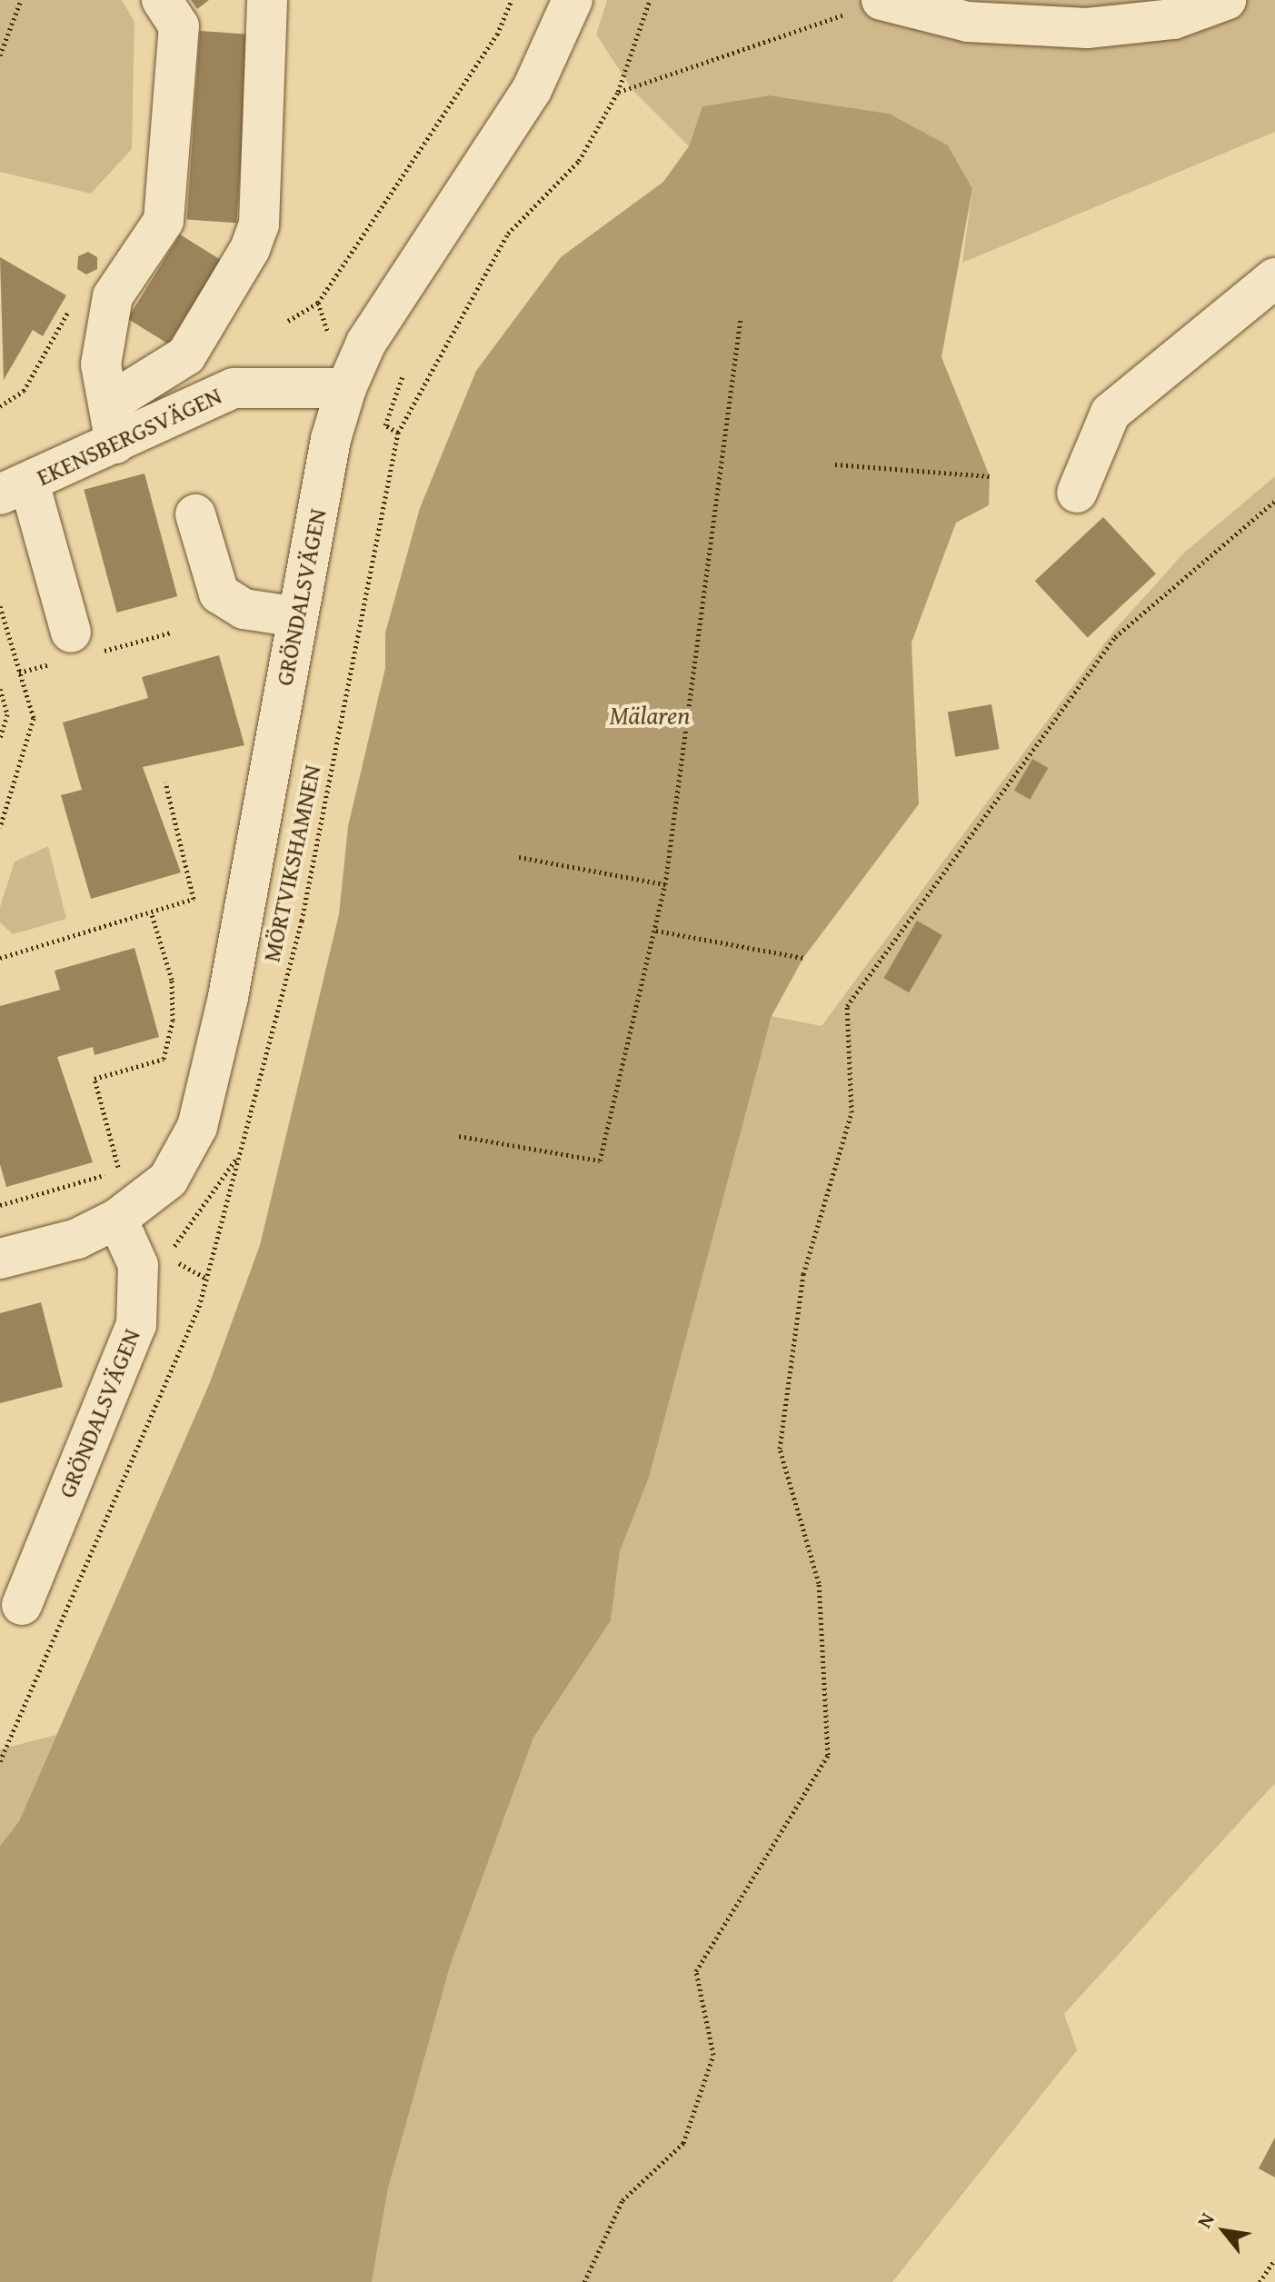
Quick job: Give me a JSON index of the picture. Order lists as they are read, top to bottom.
{
  "streets": {
    "street": ["EKENSBERGSVÄGEN", "GRÖNDALSVÄGEN"],
    "path": ["MÖRTVIKSHAMNEN"]
  },
  "crossings": [
    ["EKENSBERGSVÄGEN", "GRÖNDALSVÄGEN"]
  ],
  "water": ["Mälaren"],
  "north": "top left"
}
